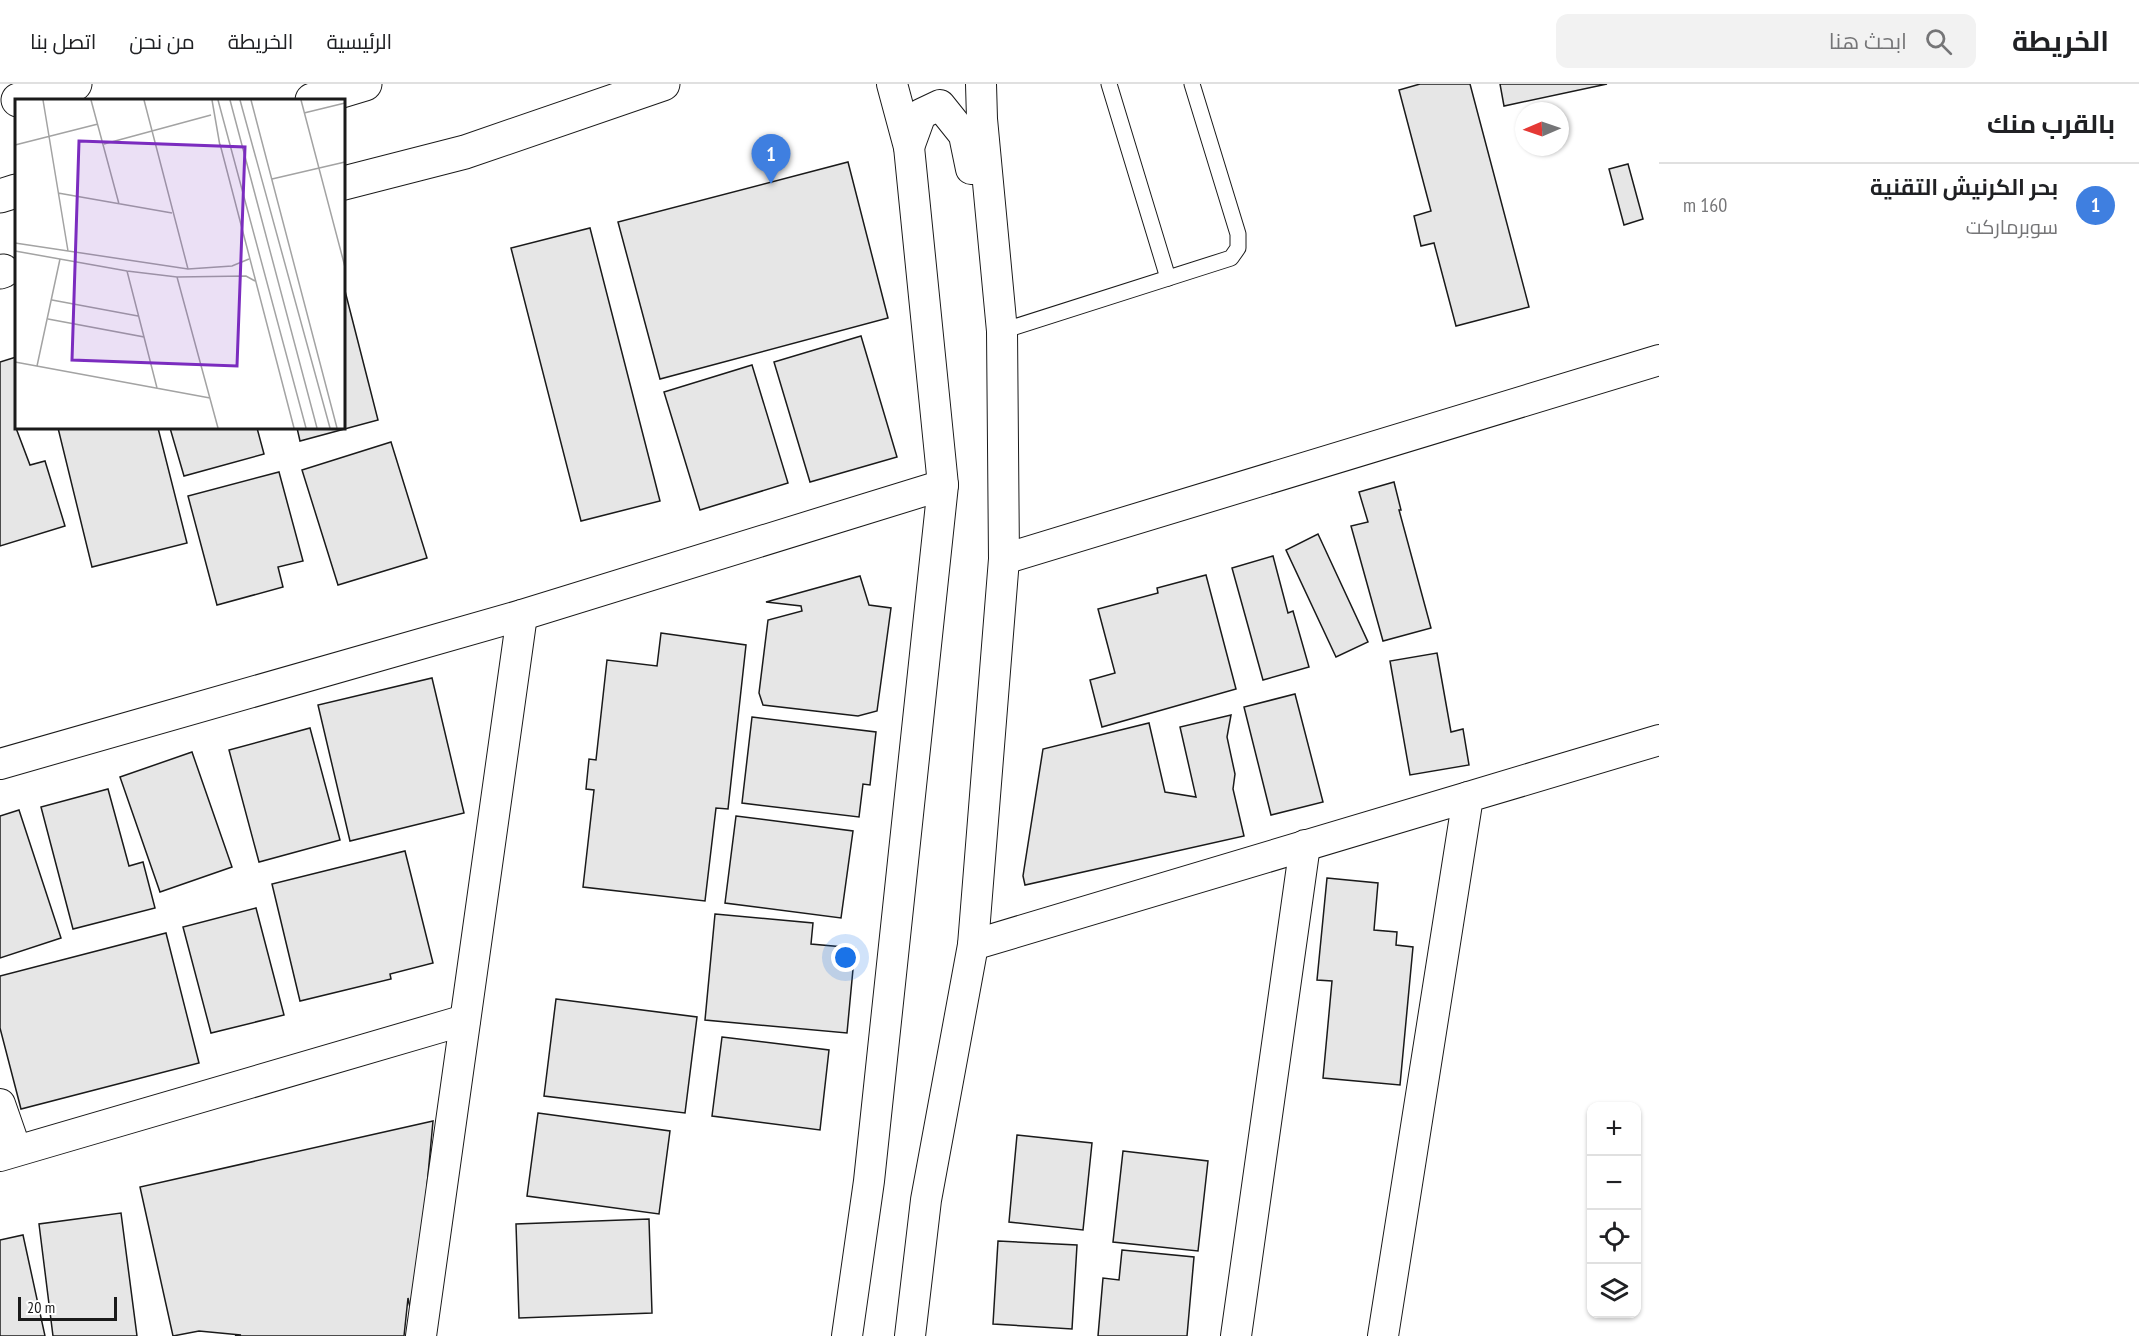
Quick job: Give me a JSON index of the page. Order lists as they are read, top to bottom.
{
  "scale_bar": "20 m",
  "north": "left",
  "page": {
    "header": "الخريطة",
    "search": "ابحث هنا",
    "nav": [
      "الرئيسية",
      "الخريطة",
      "من نحن",
      "اتصل بنا"
    ],
    "heading": "بالقرب منك",
    "pins": "1",
    "list": [
      {
        "mark": "1",
        "name": "بحر الكرنيش التقنية",
        "note": "سوبرماركت",
        "value": "160 m"
      }
    ],
    "map_buttons": ["+", "−"],
    "scale": "20 m"
  }
}
